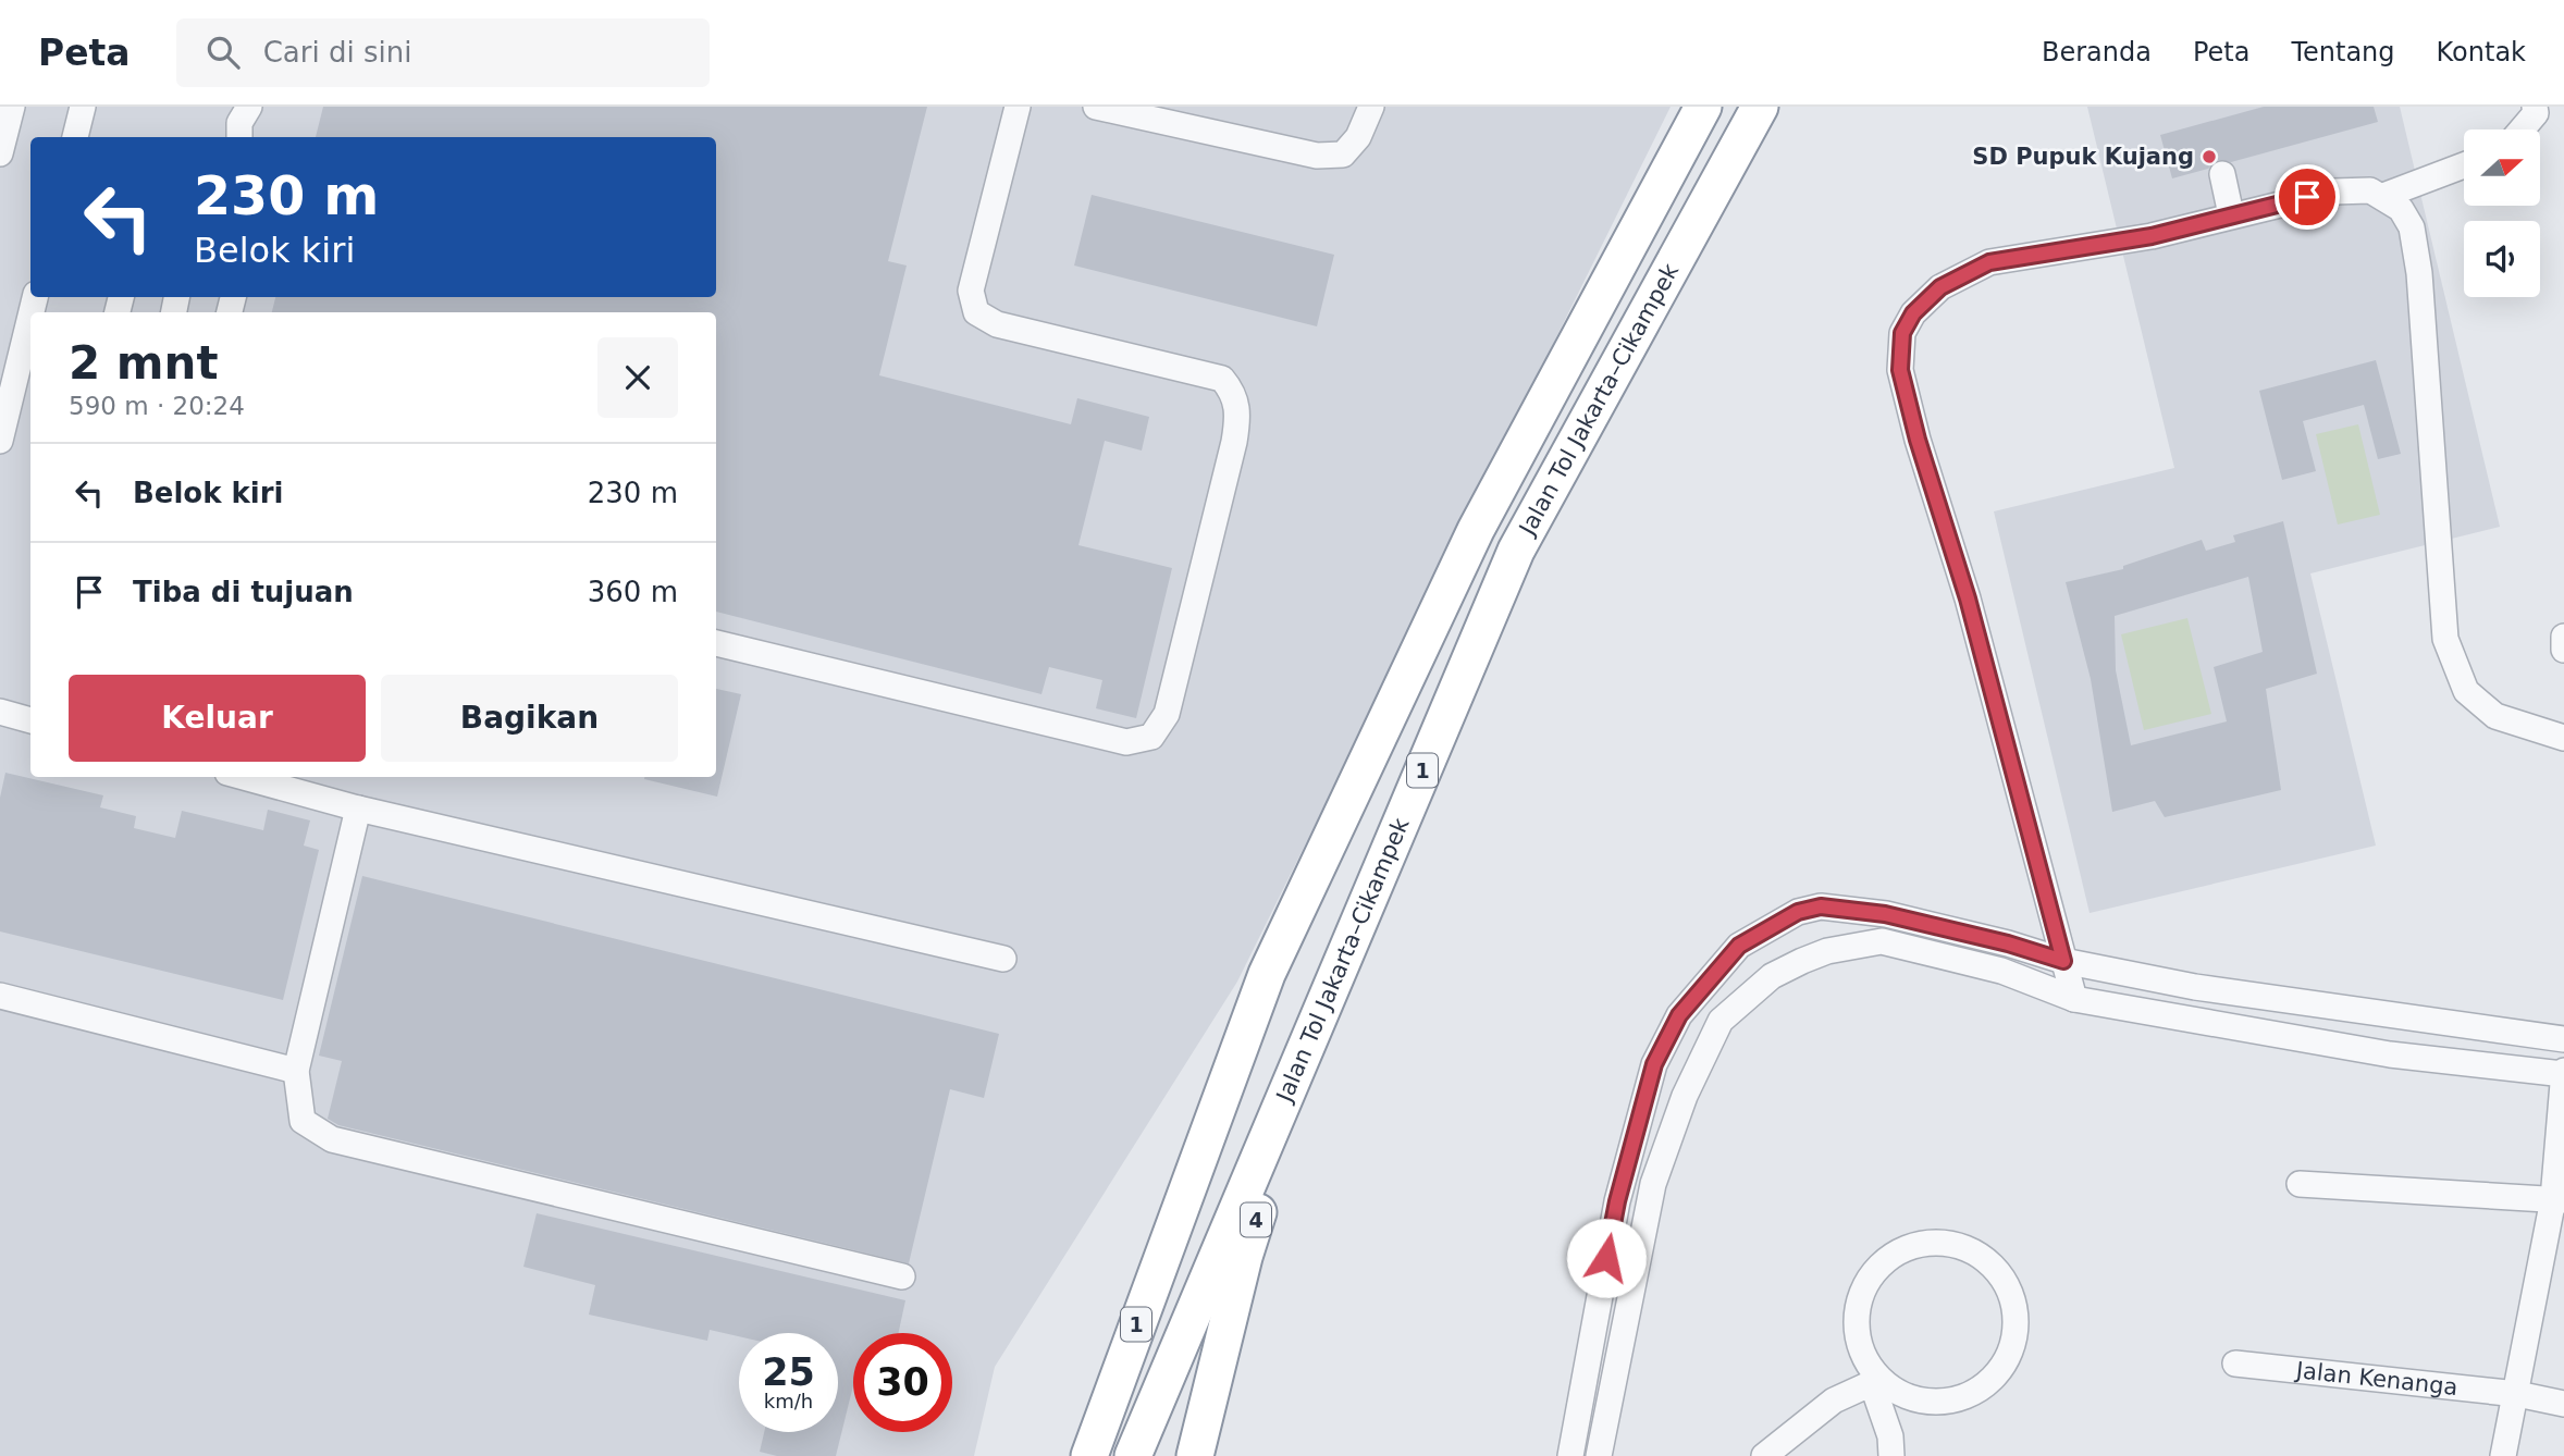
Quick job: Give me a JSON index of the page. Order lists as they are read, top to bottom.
{
  "streets": {
    "highway": ["Jalan Tol Jakarta–Cikampek", "1", "4"],
    "street": ["Jalan Kenanga"]
  },
  "crossings": [
    ["Jalan Tol Jakarta–Cikampek", "4"]
  ],
  "places": ["SD Pupuk Kujang"],
  "north": "right",
  "page": {
    "header": "Peta",
    "search": "Cari di sini",
    "nav": [
      "Beranda",
      "Peta",
      "Tentang",
      "Kontak"
    ],
    "turn": ["230 m", "Belok kiri"],
    "heading": ["2 mnt", "590 m · 20:24"],
    "list": [
      {
        "name": "Belok kiri",
        "value": "230 m"
      },
      {
        "name": "Tiba di tujuan",
        "value": "360 m"
      }
    ],
    "buttons": ["Keluar", "Bagikan"],
    "speed": "25 km/h",
    "limit": "30"
  }
}
